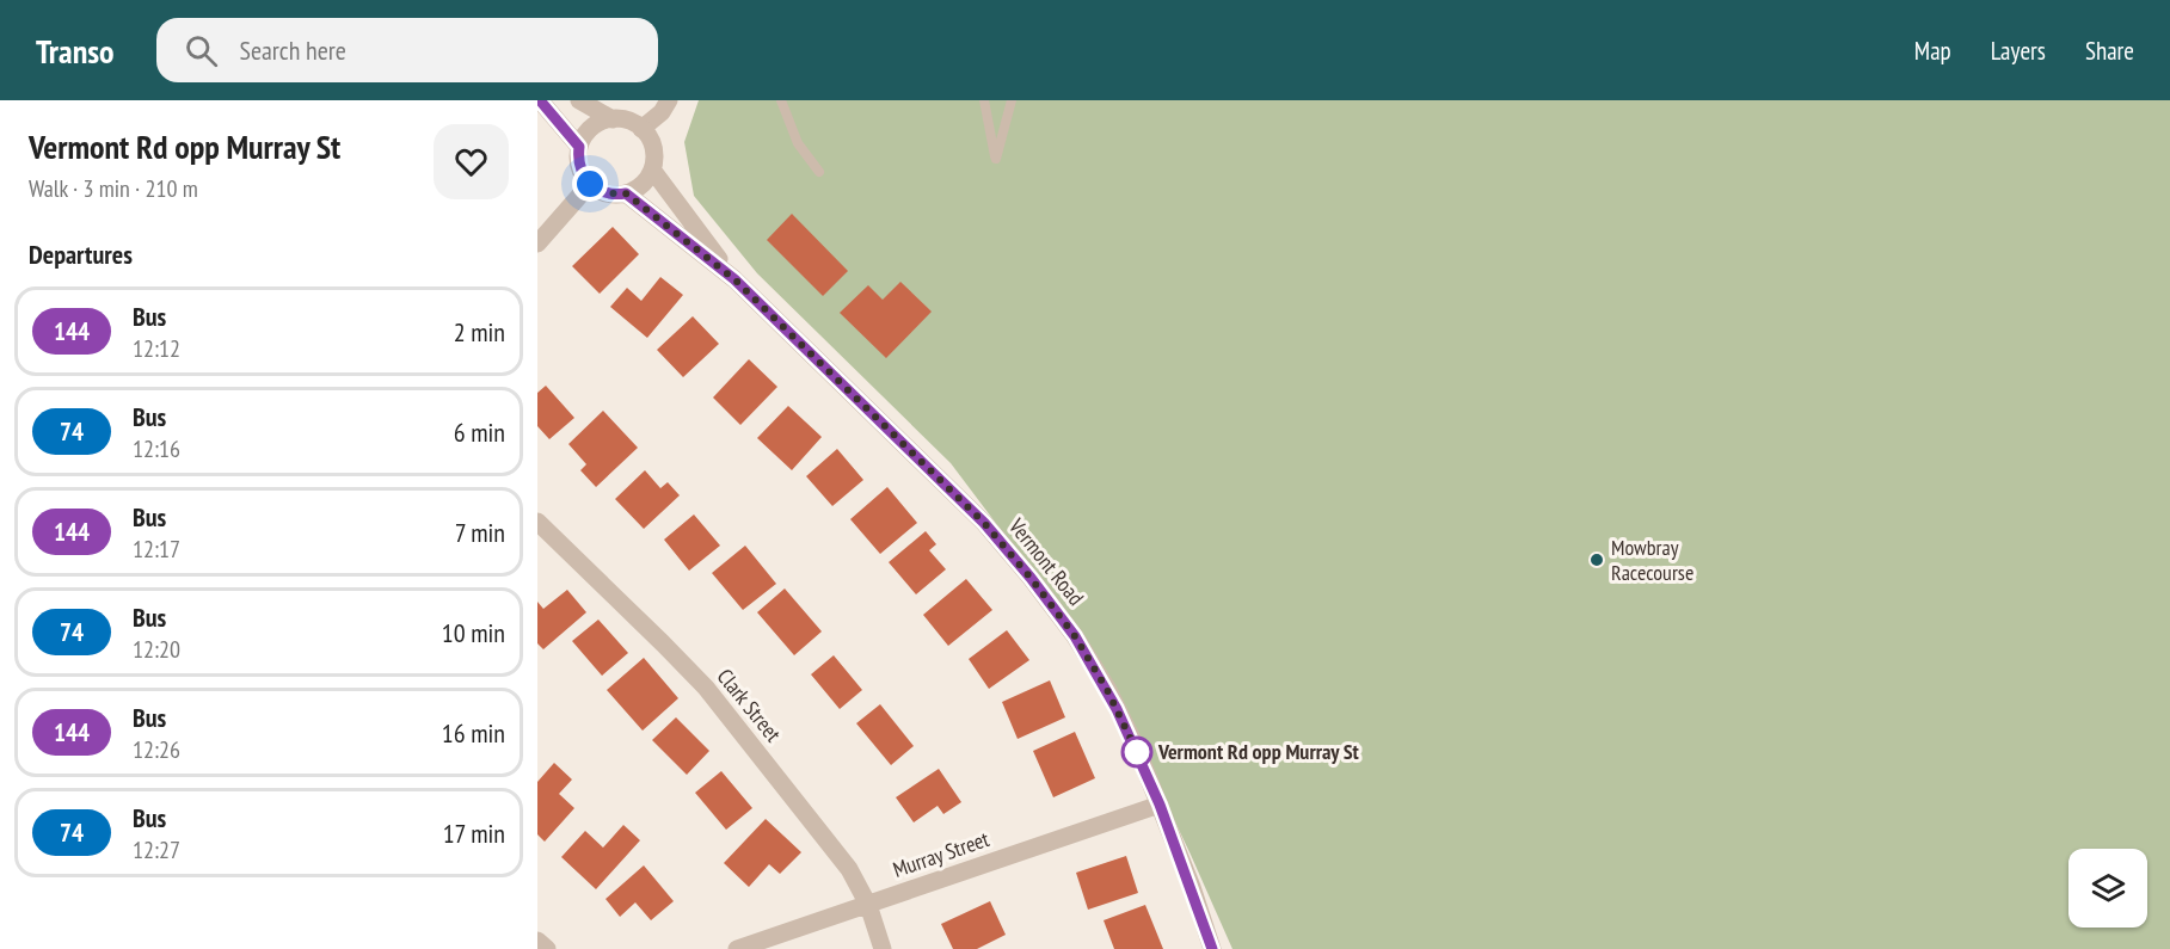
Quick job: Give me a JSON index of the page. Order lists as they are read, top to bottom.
{
  "streets": {
    "street": ["Vermont Road", "Clark Street", "Murray Street"]
  },
  "crossings": [
    ["Vermont Road", "Murray Street"],
    ["Clark Street", "Murray Street"]
  ],
  "places": ["Mowbray Racecourse", "Vermont Rd opp Murray St"],
  "lines": ["bus line 144"],
  "page": {
    "header": "Transo",
    "search": "Search here",
    "nav": ["Map", "Layers", "Share"],
    "heading": [
      ["Vermont Rd opp Murray St", "Walk · 3 min · 210 m"],
      "Departures"
    ],
    "list": [
      {
        "mark": "144",
        "name": "Bus",
        "note": "12:12",
        "value": "2 min"
      },
      {
        "mark": "74",
        "name": "Bus",
        "note": "12:16",
        "value": "6 min"
      },
      {
        "mark": "144",
        "name": "Bus",
        "note": "12:17",
        "value": "7 min"
      },
      {
        "mark": "74",
        "name": "Bus",
        "note": "12:20",
        "value": "10 min"
      },
      {
        "mark": "144",
        "name": "Bus",
        "note": "12:26",
        "value": "16 min"
      },
      {
        "mark": "74",
        "name": "Bus",
        "note": "12:27",
        "value": "17 min"
      }
    ]
  }
}
